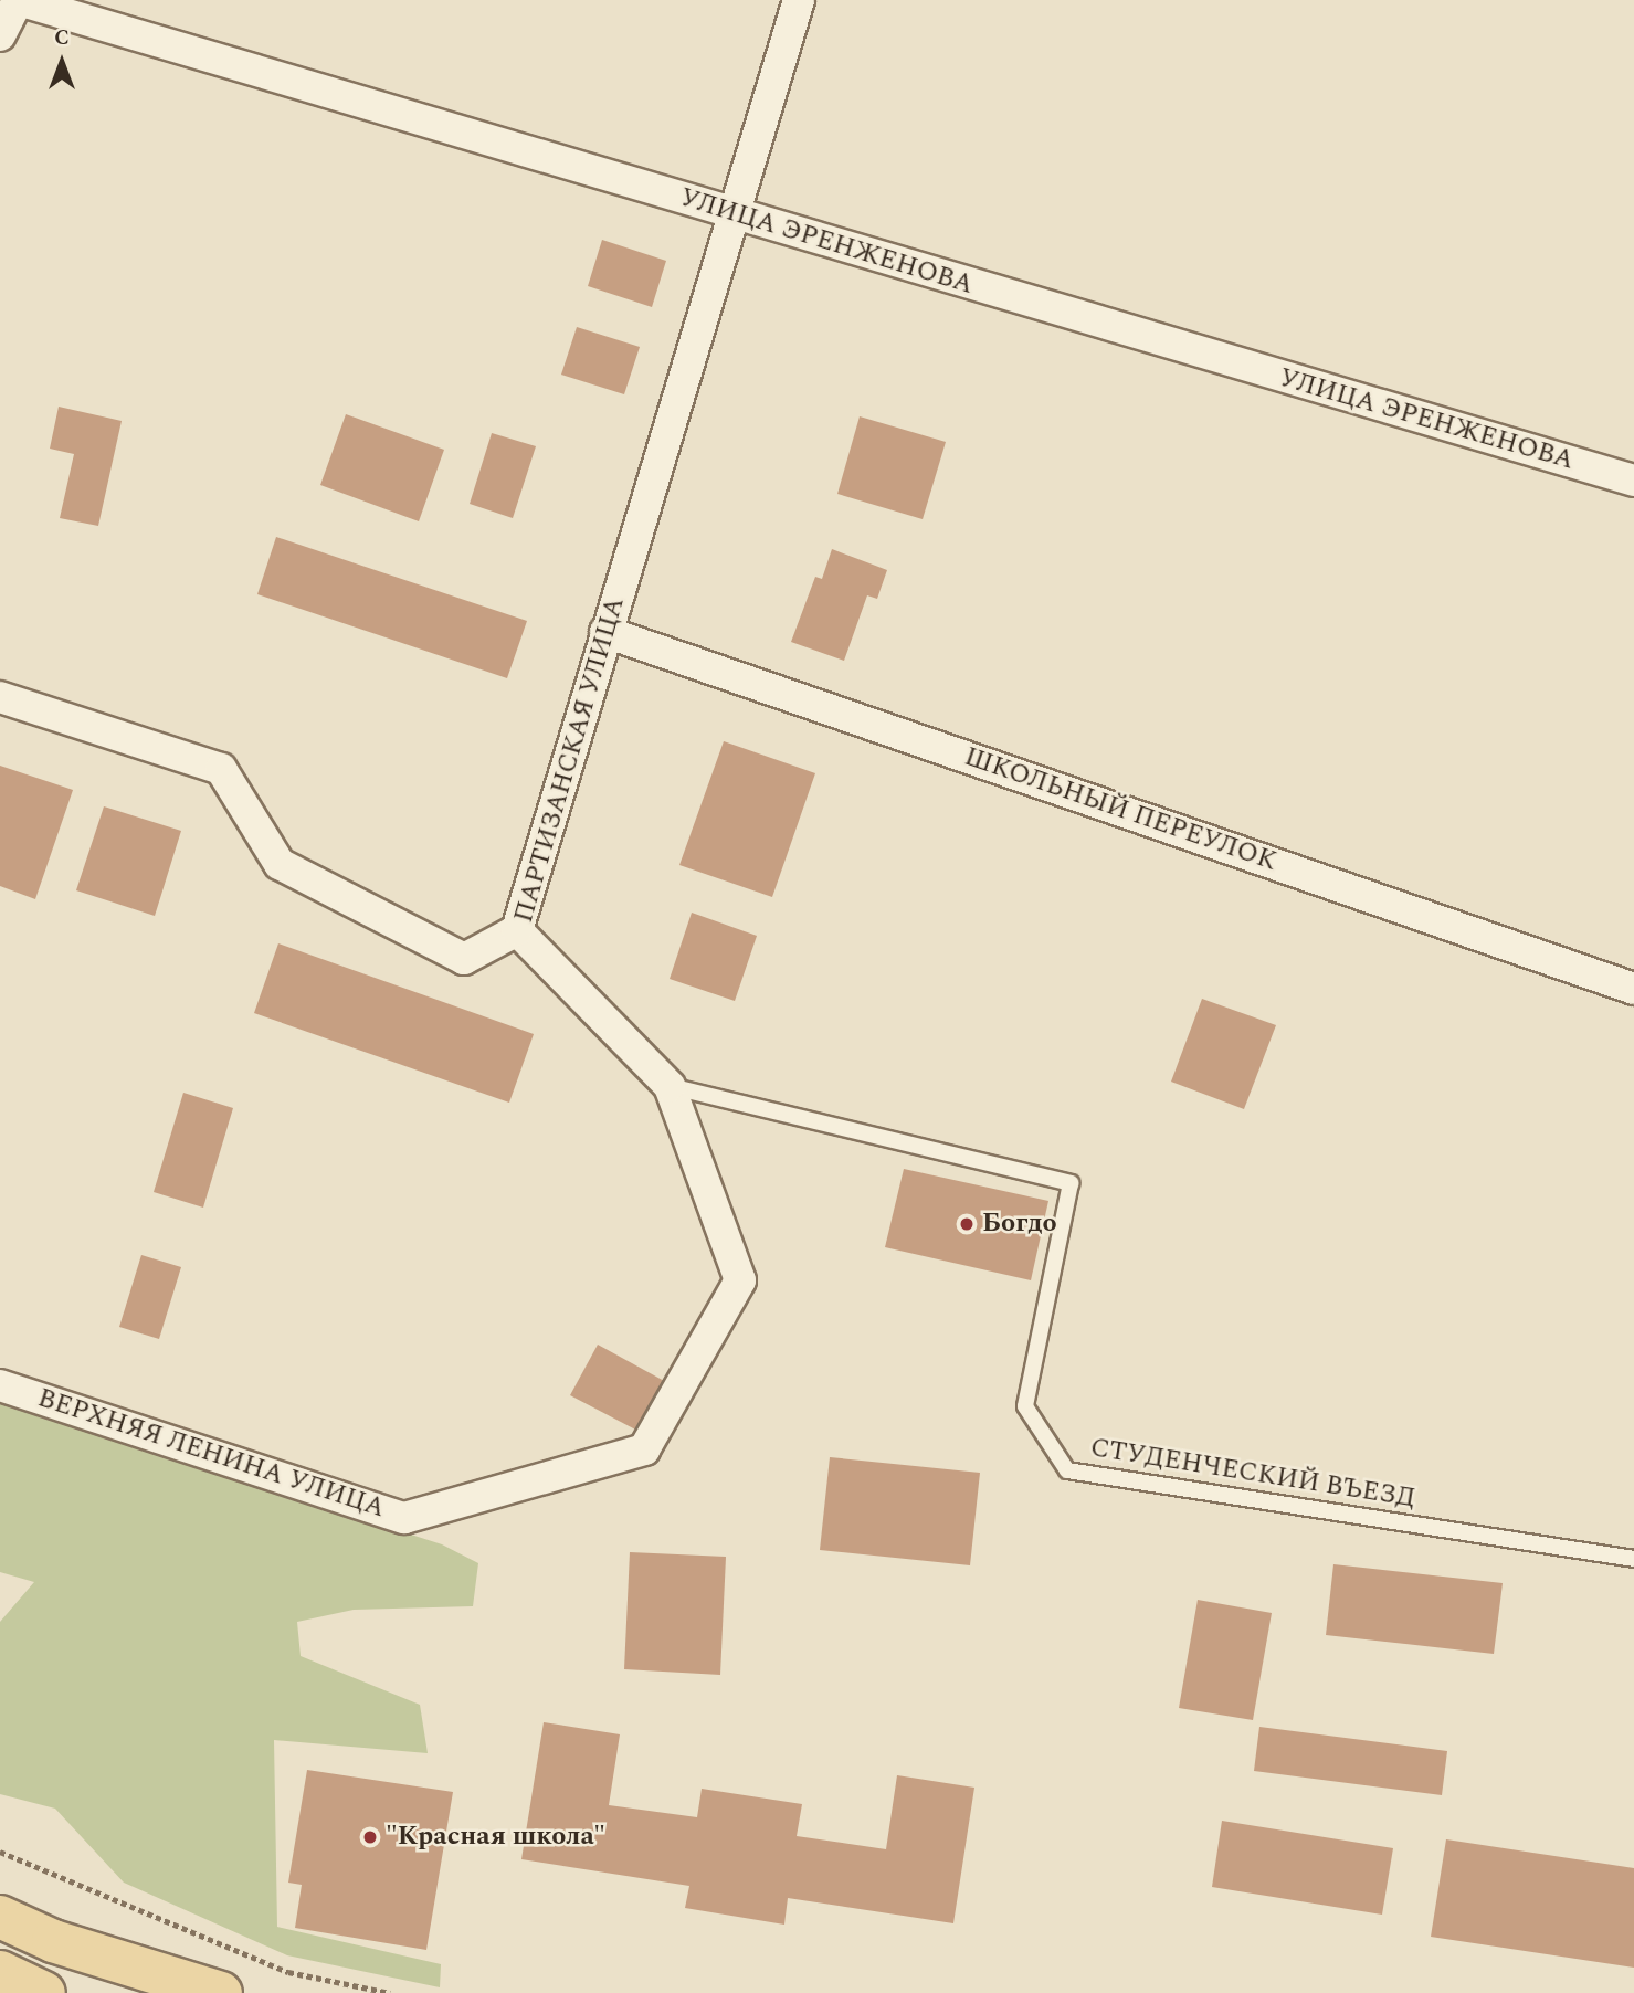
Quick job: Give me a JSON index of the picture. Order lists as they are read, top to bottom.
{
  "streets": {
    "street": [
      "УЛИЦА ЭРЕНЖЕНОВА",
      "ПАРТИЗАНСКАЯ УЛИЦА",
      "ШКОЛЬНЫЙ ПЕРЕУЛОК",
      "ВЕРХНЯЯ ЛЕНИНА УЛИЦА"
    ],
    "lane": ["СТУДЕНЧЕСКИЙ ВЪЕЗД"]
  },
  "crossings": [
    ["УЛИЦА ЭРЕНЖЕНОВА", "ПАРТИЗАНСКАЯ УЛИЦА"],
    ["ПАРТИЗАНСКАЯ УЛИЦА", "ШКОЛЬНЫЙ ПЕРЕУЛОК"],
    ["ПАРТИЗАНСКАЯ УЛИЦА", "ВЕРХНЯЯ ЛЕНИНА УЛИЦА"],
    ["ПАРТИЗАНСКАЯ УЛИЦА", "СТУДЕНЧЕСКИЙ ВЪЕЗД"]
  ],
  "places": ["Богдо", "\"Красная школа\""],
  "north": "top"
}
